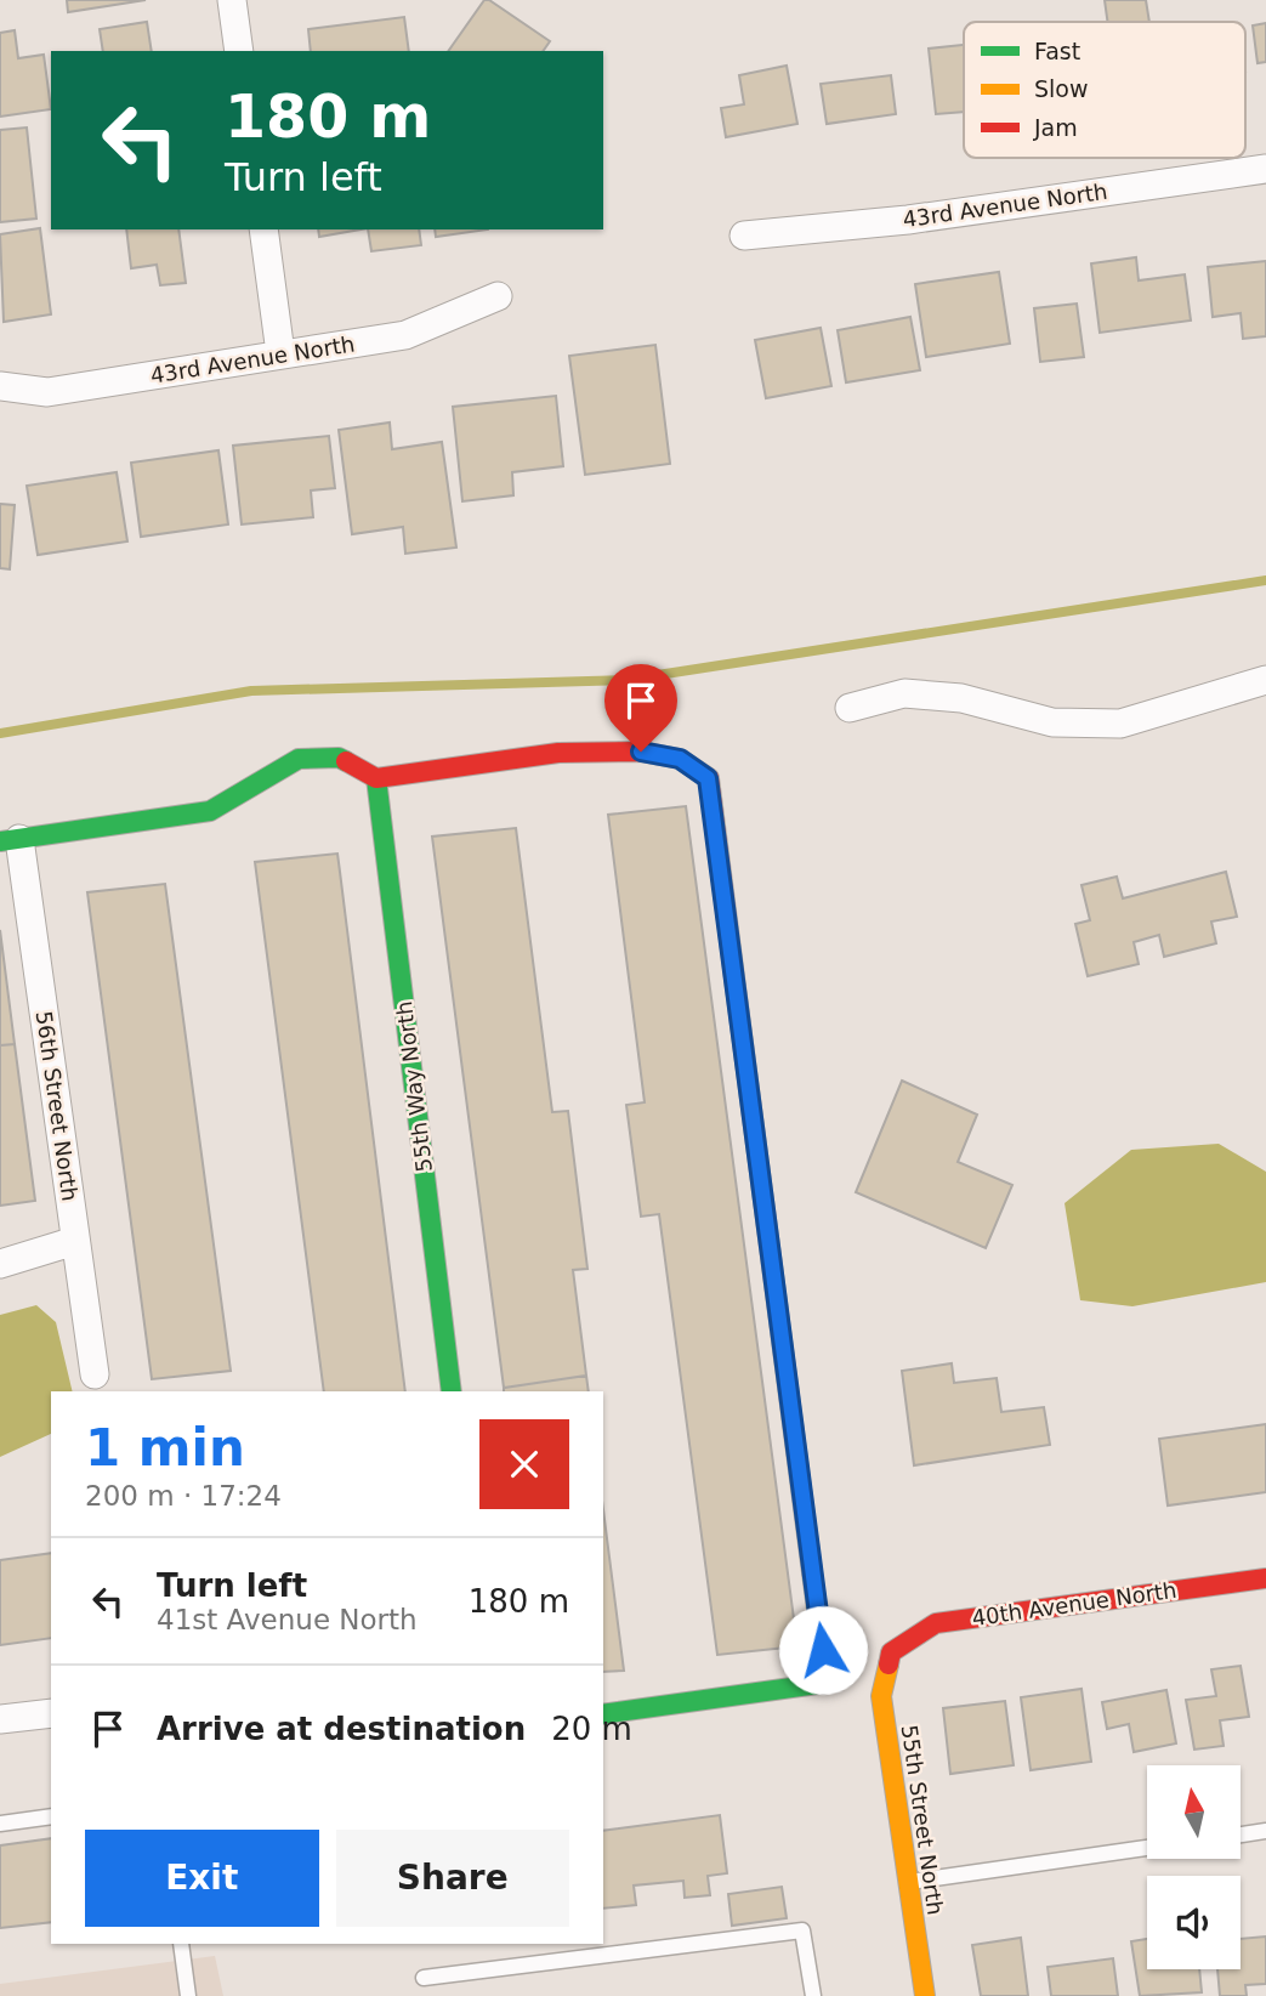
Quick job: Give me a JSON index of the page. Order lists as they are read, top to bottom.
{
  "streets": {
    "street": [
      "43rd Avenue North",
      "55th Way North",
      "56th Street North",
      "40th Avenue North",
      "55th Street North"
    ]
  },
  "crossings": [
    ["40th Avenue North", "55th Street North"]
  ],
  "legend": ["Fast", "Slow", "Jam"],
  "north": "top",
  "page": {
    "turn": ["180 m", "Turn left"],
    "heading": ["1 min", "200 m · 17:24"],
    "list": [
      {
        "name": "Turn left",
        "note": "41st Avenue North",
        "value": "180 m"
      },
      {
        "name": "Arrive at destination",
        "value": "20 m"
      }
    ],
    "buttons": ["Exit", "Share"]
  }
}
